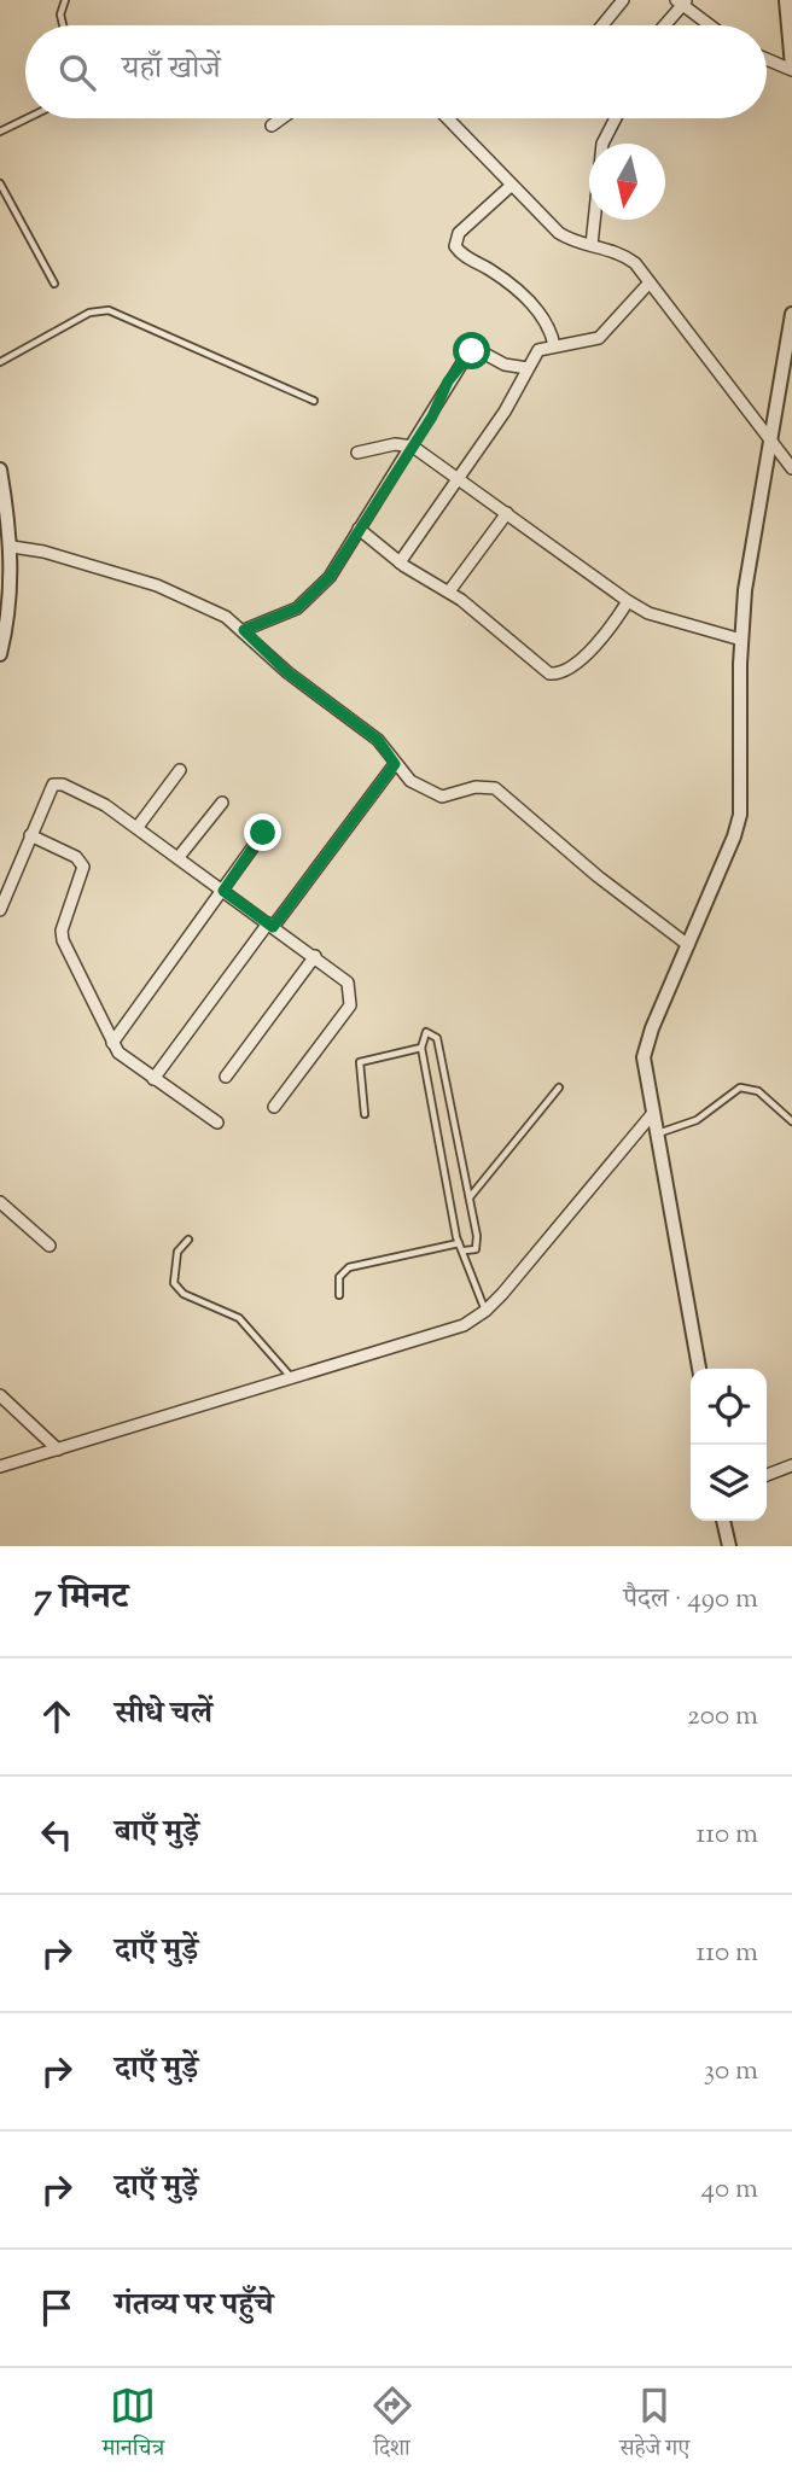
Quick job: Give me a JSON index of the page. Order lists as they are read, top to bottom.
{
  "north": "bottom",
  "page": {
    "search": "यहाँ खोजें",
    "heading": ["7 मिनट", "पैदल · 490 m"],
    "list": [
      ["सीधे चलें", "200 m"],
      ["बाएँ मुड़ें", "110 m"],
      ["दाएँ मुड़ें", "110 m"],
      ["दाएँ मुड़ें", "30 m"],
      ["दाएँ मुड़ें", "40 m"],
      "गंतव्य पर पहुँचे"
    ],
    "nav": ["मानचित्र", "दिशा", "सहेजे गए"]
  }
}
